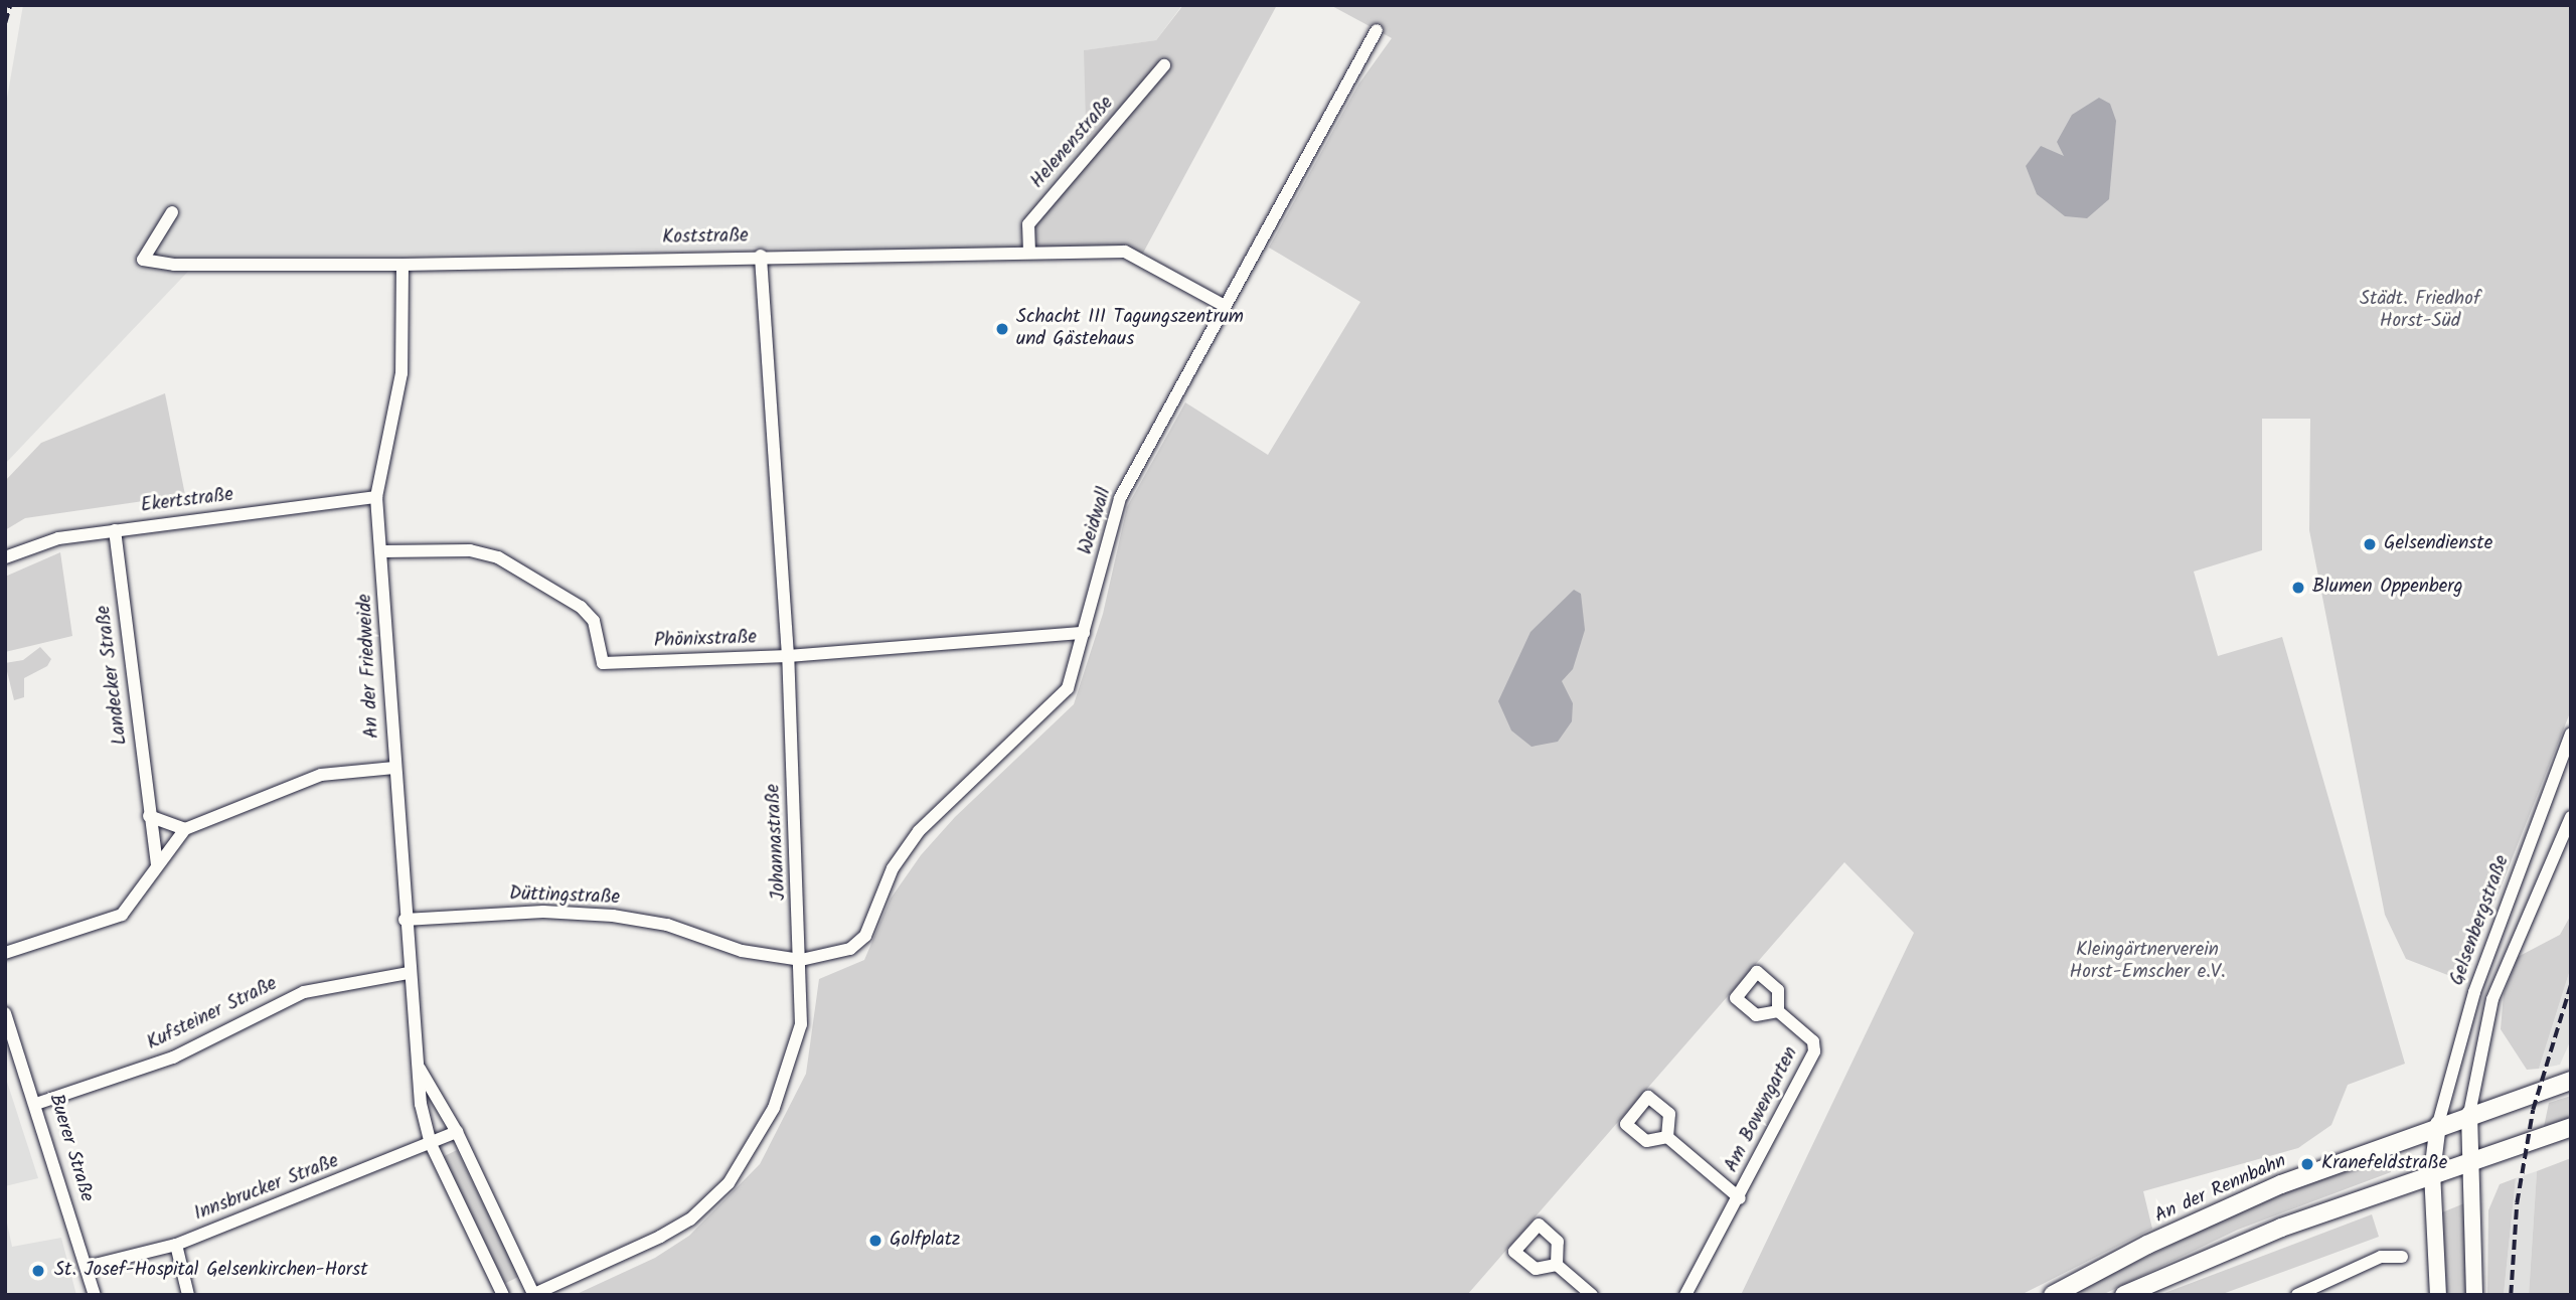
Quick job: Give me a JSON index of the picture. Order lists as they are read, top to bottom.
{
  "streets": {
    "main road": ["An der Rennbahn"],
    "street": [
      "Helenenstraße",
      "Koststraße",
      "Ekertstraße",
      "Weidwall",
      "Phönixstraße",
      "An der Friedweide",
      "Landecker Straße",
      "Johannastraße",
      "Düttingstraße",
      "Gelsenbergstraße",
      "Kufsteiner Straße",
      "Am Bowengarten",
      "Buerer Straße",
      "Innsbrucker Straße"
    ]
  },
  "crossings": [
    ["Helenenstraße", "Koststraße"],
    ["Koststraße", "Weidwall"],
    ["Koststraße", "An der Friedweide"],
    ["Koststraße", "Johannastraße"],
    ["Ekertstraße", "An der Friedweide"],
    ["Ekertstraße", "Landecker Straße"],
    ["Weidwall", "Phönixstraße"],
    ["Weidwall", "Johannastraße"],
    ["Weidwall", "Düttingstraße"],
    ["Phönixstraße", "An der Friedweide"],
    ["Phönixstraße", "Johannastraße"],
    ["An der Friedweide", "Johannastraße"],
    ["An der Friedweide", "Düttingstraße"],
    ["An der Friedweide", "Kufsteiner Straße"],
    ["An der Friedweide", "Innsbrucker Straße"],
    ["Johannastraße", "Düttingstraße"],
    ["Gelsenbergstraße", "An der Rennbahn"],
    ["Kufsteiner Straße", "Buerer Straße"],
    ["Buerer Straße", "Innsbrucker Straße"]
  ],
  "parks": ["Städt. Friedhof Horst-Süd", "Kleingärtnerverein Horst-Emscher e.V."],
  "places": [
    "Schacht III Tagungszentrum und Gästehaus",
    "Gelsendienste",
    "Blumen Oppenberg",
    "Kranefeldstraße",
    "Golfplatz",
    "St. Josef-Hospital Gelsenkirchen-Horst"
  ]
}
